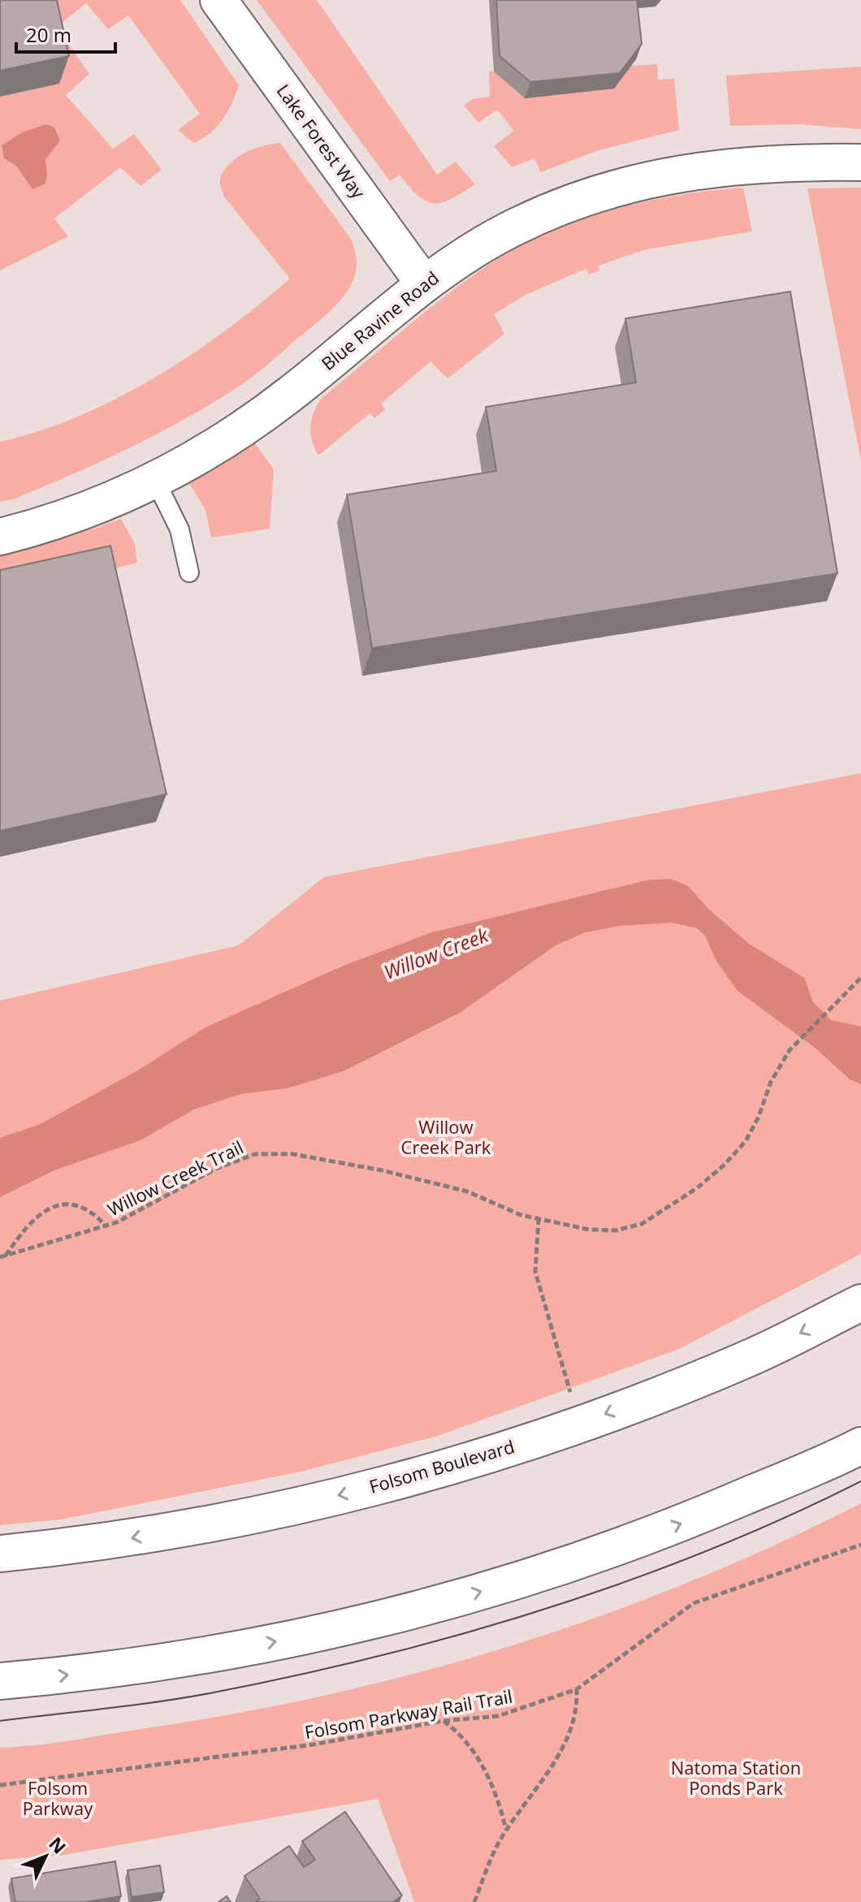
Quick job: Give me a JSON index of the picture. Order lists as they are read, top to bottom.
{
  "streets": {
    "main road": ["Lake Forest Way", "Blue Ravine Road", "Folsom Boulevard"],
    "path": ["Willow Creek Trail", "Folsom Parkway Rail Trail"]
  },
  "crossings": [
    ["Lake Forest Way", "Blue Ravine Road"]
  ],
  "water": ["Willow Creek"],
  "parks": ["Willow Creek Park", "Natoma Station Ponds Park", "Folsom Parkway"],
  "scale_bar": "20 m",
  "north": "top right"
}
